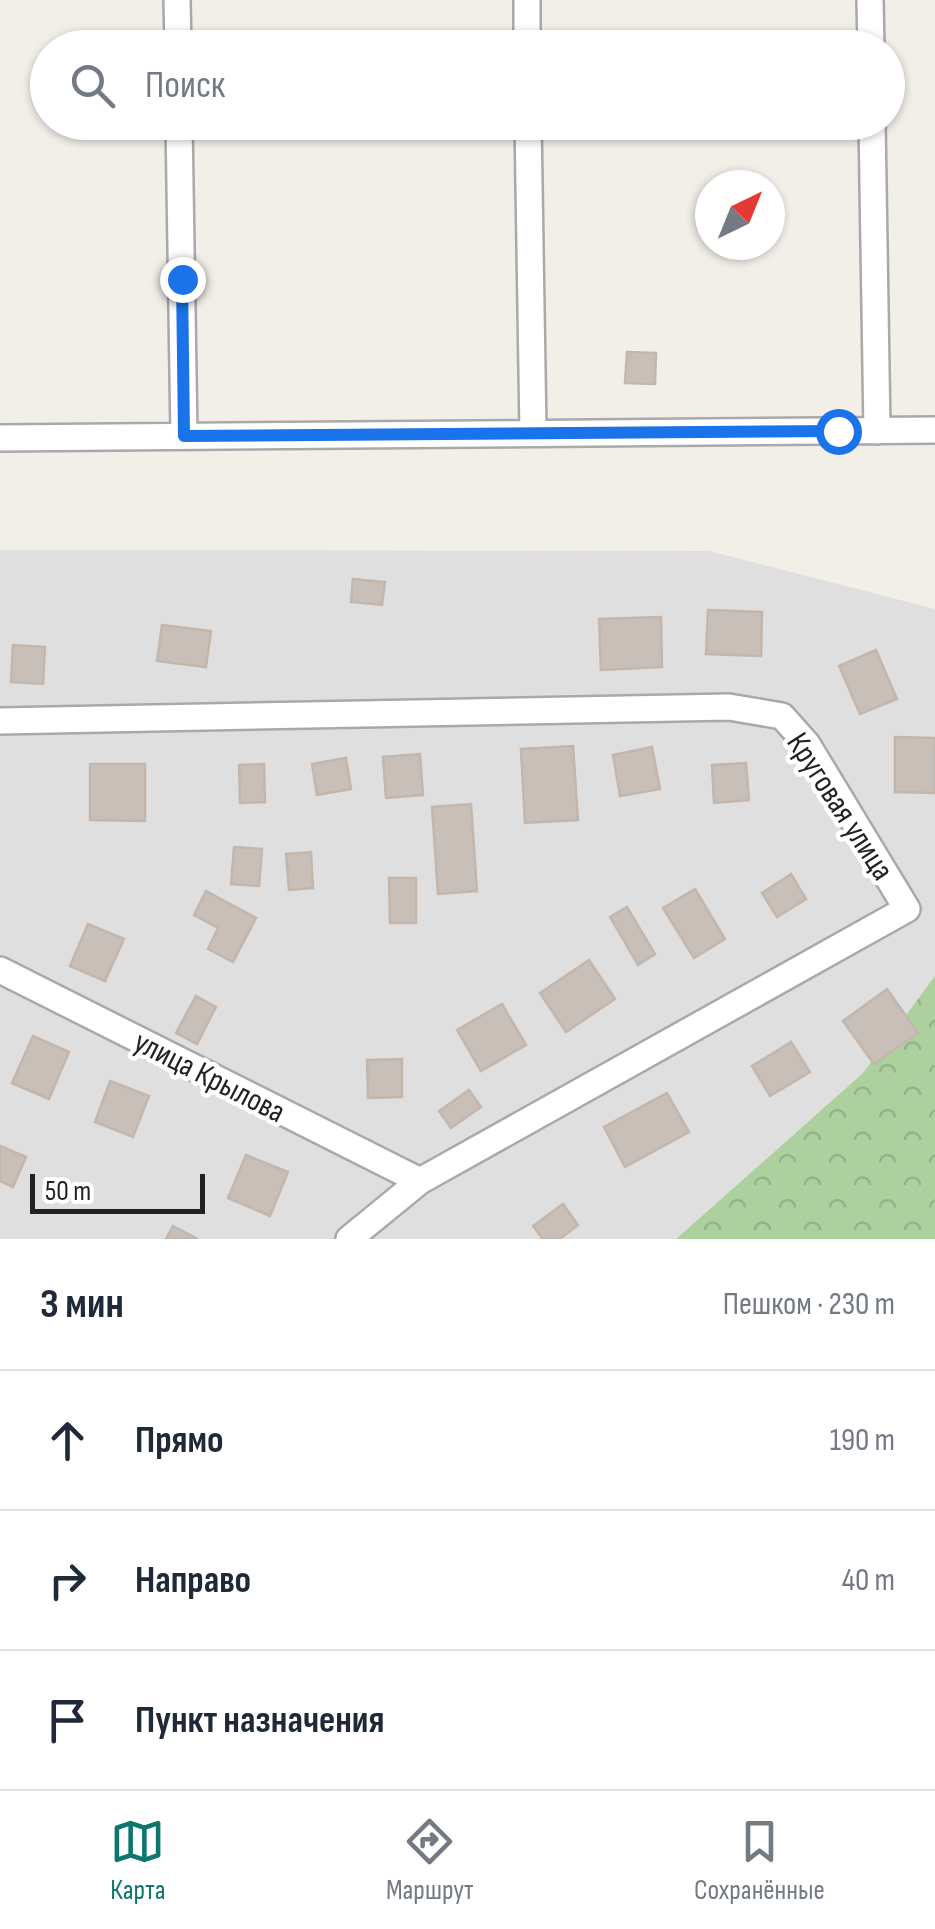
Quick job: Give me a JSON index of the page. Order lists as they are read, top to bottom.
{
  "streets": {
    "street": ["Круговая улица", "улица Крылова"]
  },
  "crossings": [
    ["Круговая улица", "улица Крылова"]
  ],
  "scale_bar": "50 m",
  "north": "top right",
  "page": {
    "search": "Поиск",
    "scale": "50 m",
    "heading": ["3 мин", "Пешком · 230 m"],
    "list": [
      ["Прямо", "190 m"],
      ["Направо", "40 m"],
      "Пункт назначения"
    ],
    "nav": ["Карта", "Маршрут", "Сохранённые"]
  }
}
